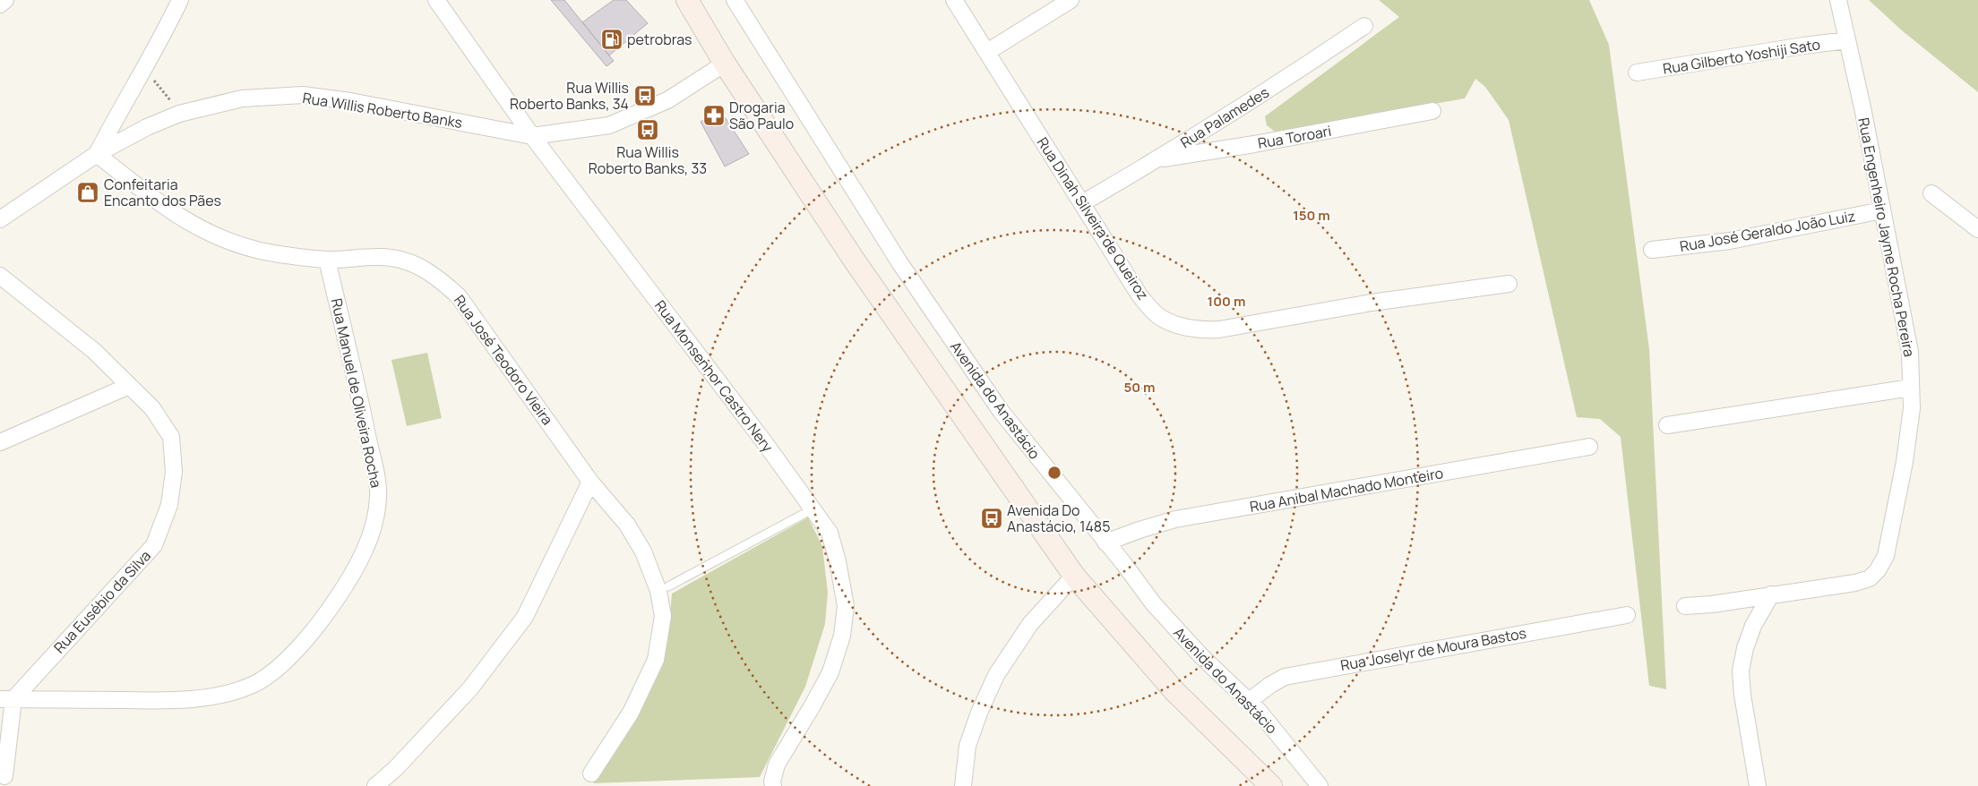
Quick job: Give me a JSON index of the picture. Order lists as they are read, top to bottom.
{
  "streets": {
    "street": [
      "Rua Gilberto Yoshiji Sato",
      "Rua Willis Roberto Banks",
      "Rua Palamedes",
      "Rua Toroari",
      "Rua Dinah Silveira de Queiroz",
      "Rua José Geraldo João Luiz",
      "Rua Engenheiro Jayme Rocha Pereira",
      "Rua José Teodoro Vieira",
      "Rua Monsenhor Castro Nery",
      "Rua Manuel de Oliveira Rocha",
      "Avenida do Anastácio",
      "Rua Anibal Machado Monteiro",
      "Rua Eusébio da Silva",
      "Rua Joselyr de Moura Bastos"
    ]
  },
  "crossings": [
    ["Rua Gilberto Yoshiji Sato", "Rua Engenheiro Jayme Rocha Pereira"],
    ["Rua Willis Roberto Banks", "Rua José Teodoro Vieira"],
    ["Rua Willis Roberto Banks", "Rua Monsenhor Castro Nery"],
    ["Rua Palamedes", "Rua Toroari"],
    ["Rua Palamedes", "Rua Dinah Silveira de Queiroz"],
    ["Rua José Geraldo João Luiz", "Rua Engenheiro Jayme Rocha Pereira"],
    ["Rua José Teodoro Vieira", "Rua Manuel de Oliveira Rocha"],
    ["Rua Manuel de Oliveira Rocha", "Rua Eusébio da Silva"],
    ["Avenida do Anastácio", "Rua Anibal Machado Monteiro"],
    ["Avenida do Anastácio", "Rua Joselyr de Moura Bastos"]
  ],
  "places": {
    "fuel station": ["petrobras"],
    "bus stop": ["Rua Willis Roberto Banks, 34", "Rua Willis Roberto Banks, 33", "Avenida Do Anastácio, 1485"],
    "pharmacy": ["Drogaria São Paulo"],
    "shop": ["Confeitaria Encanto dos Pães"]
  },
  "rings": ["150 m", "100 m", "50 m"]
}
